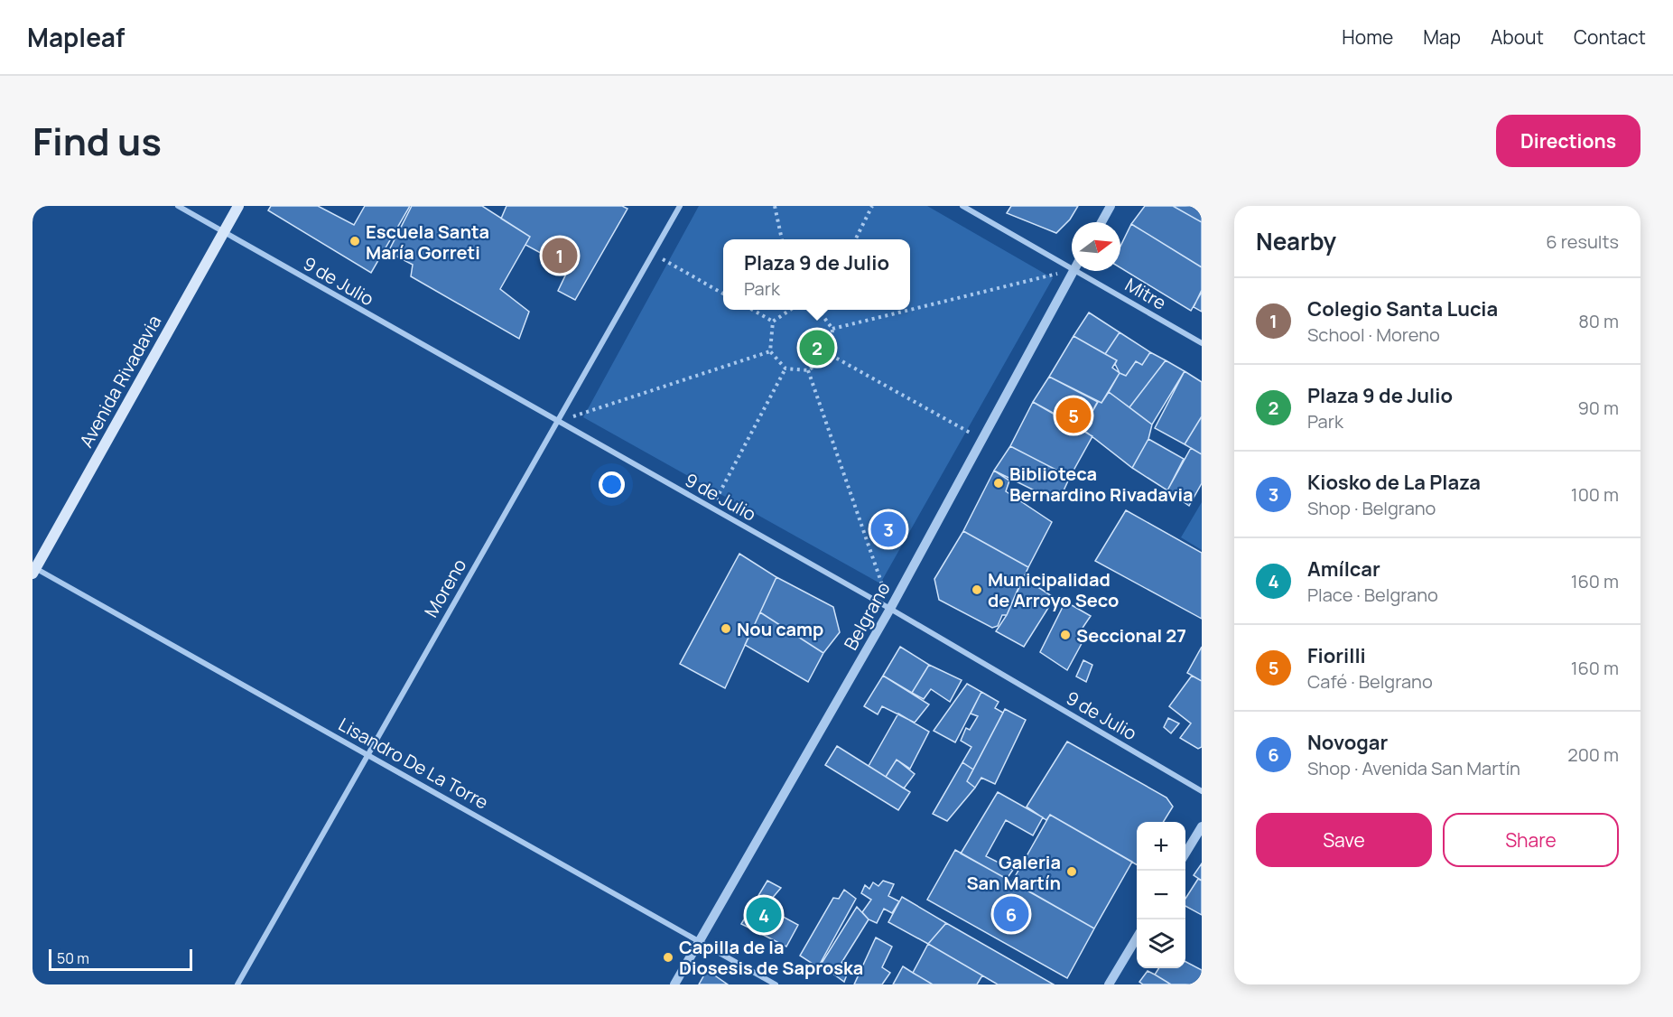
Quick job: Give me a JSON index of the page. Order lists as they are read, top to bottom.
{
  "streets": {
    "main road": ["Avenida Rivadavia"],
    "street": [
      "9 de Julio",
      "Mitre",
      "Moreno",
      "Belgrano",
      "Lisandro De La Torre"
    ]
  },
  "crossings": [
    ["9 de Julio", "Avenida Rivadavia"],
    ["9 de Julio", "Moreno"],
    ["9 de Julio", "Belgrano"],
    ["Avenida Rivadavia", "Lisandro De La Torre"],
    ["Moreno", "Lisandro De La Torre"],
    ["Belgrano", "Lisandro De La Torre"]
  ],
  "places": [
    "Escuela Santa María Gorreti",
    "Biblioteca Bernardino Rivadavia",
    "Municipalidad de Arroyo Seco",
    "Nou camp",
    "Seccional 27",
    "Galeria San Martín",
    "Capilla de la Diosesis de Saproska"
  ],
  "scale_bar": "50 m",
  "north": "right",
  "page": {
    "header": "Mapleaf",
    "nav": [
      "Home",
      "Map",
      "About",
      "Contact"
    ],
    "title": "Find us",
    "buttons": [
      "Directions",
      ["Save", "Share"]
    ],
    "heading": ["Nearby", "6 results"],
    "pins": [
      "1",
      "2",
      "5",
      "3",
      "6",
      "4"
    ],
    "popup": ["Plaza 9 de Julio", "Park"],
    "list": [
      {
        "mark": "1",
        "name": "Colegio Santa Lucia",
        "note": "School · Moreno",
        "value": "80 m"
      },
      {
        "mark": "2",
        "name": "Plaza 9 de Julio",
        "note": "Park",
        "value": "90 m"
      },
      {
        "mark": "3",
        "name": "Kiosko de La Plaza",
        "note": "Shop · Belgrano",
        "value": "100 m"
      },
      {
        "mark": "4",
        "name": "Amílcar",
        "note": "Place · Belgrano",
        "value": "160 m"
      },
      {
        "mark": "5",
        "name": "Fiorilli",
        "note": "Café · Belgrano",
        "value": "160 m"
      },
      {
        "mark": "6",
        "name": "Novogar",
        "note": "Shop · Avenida San Martín",
        "value": "200 m"
      }
    ],
    "map_buttons": ["+", "−"],
    "scale": "50 m"
  }
}
